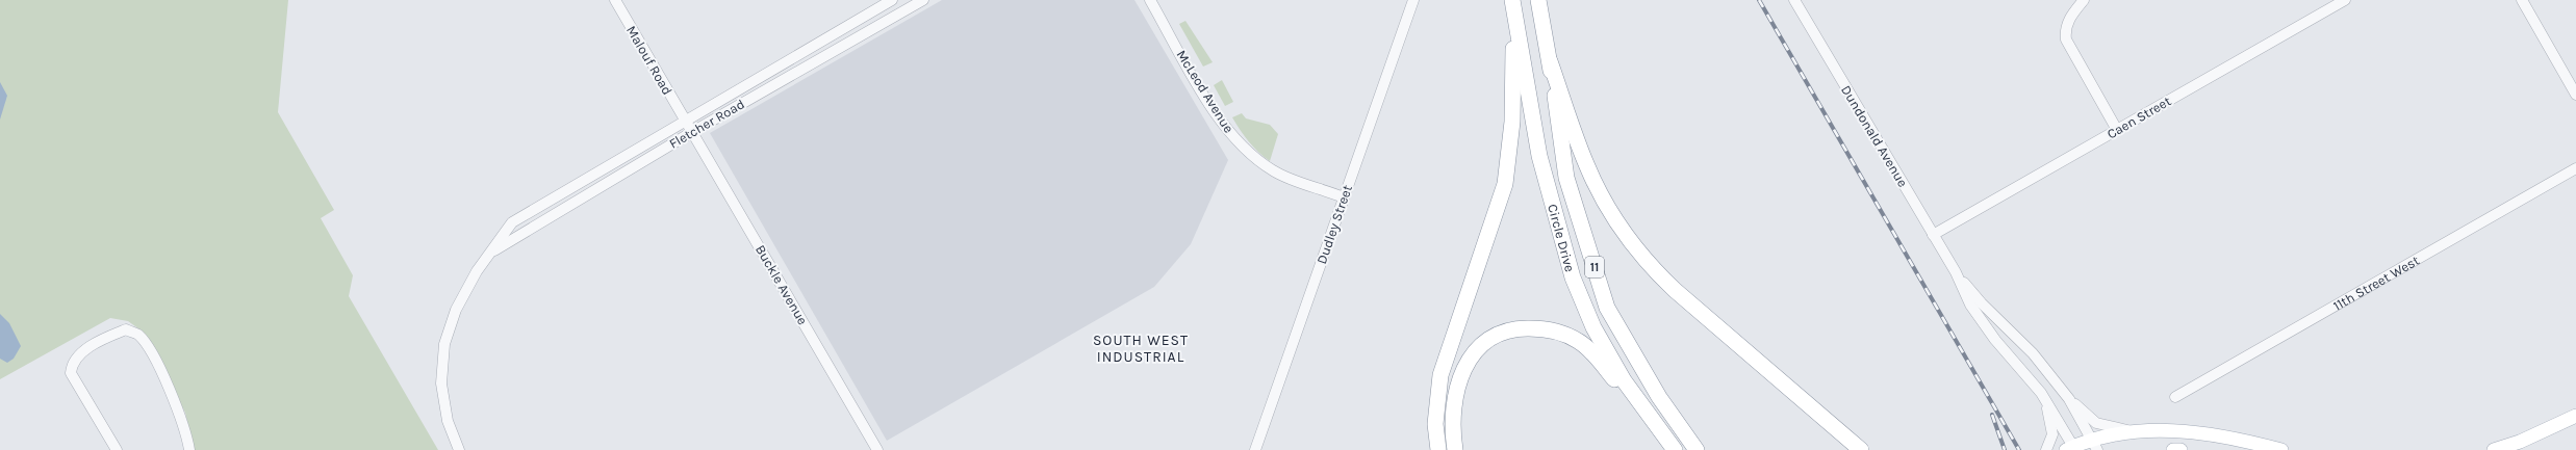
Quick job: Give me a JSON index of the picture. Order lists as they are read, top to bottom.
{
  "streets": {
    "highway": ["Circle Drive", "11"],
    "street": [
      "Malouf Road",
      "McLeod Avenue",
      "Caen Street",
      "Fletcher Road",
      "Dundonald Avenue",
      "Dudley Street",
      "11th Street West",
      "Buckle Avenue"
    ]
  },
  "crossings": [
    ["Malouf Road", "Fletcher Road"],
    ["Malouf Road", "Buckle Avenue"],
    ["McLeod Avenue", "Dudley Street"],
    ["Caen Street", "Dundonald Avenue"],
    ["Fletcher Road", "Buckle Avenue"]
  ],
  "districts": ["SOUTH WEST INDUSTRIAL"]
}
